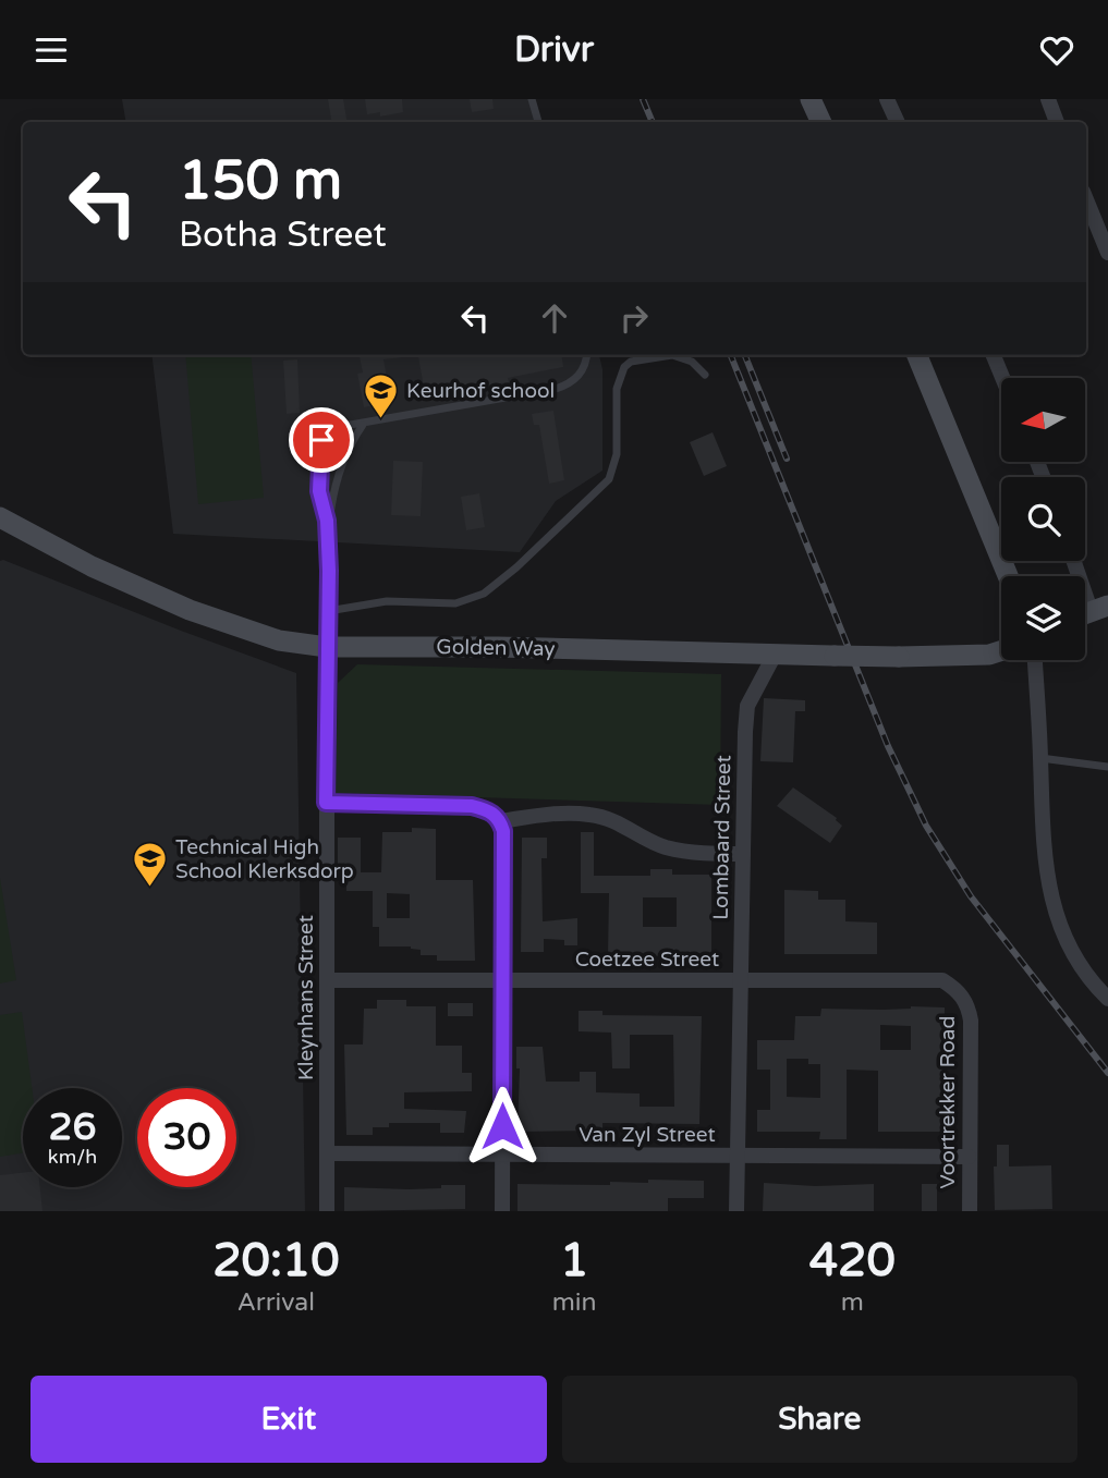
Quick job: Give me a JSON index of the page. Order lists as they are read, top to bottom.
{
  "streets": {
    "street": [
      "Golden Way",
      "Lombaard Street",
      "Coetzee Street",
      "Kleynhans Street",
      "Voortrekker Road",
      "Van Zyl Street"
    ]
  },
  "crossings": [
    ["Golden Way", "Lombaard Street"],
    ["Golden Way", "Kleynhans Street"],
    ["Lombaard Street", "Coetzee Street"],
    ["Lombaard Street", "Van Zyl Street"],
    ["Coetzee Street", "Kleynhans Street"],
    ["Coetzee Street", "Voortrekker Road"],
    ["Kleynhans Street", "Van Zyl Street"],
    ["Voortrekker Road", "Van Zyl Street"]
  ],
  "places": {
    "school or university": ["Keurhof school", "Technical High School Klerksdorp"]
  },
  "north": "left",
  "page": {
    "header": "Drivr",
    "turn": ["150 m", "Botha Street"],
    "speed": "26 km/h",
    "limit": "30",
    "eta": [
      "20:10",
      "Arrival",
      "1",
      "min",
      "420",
      "m"
    ],
    "buttons": ["Exit", "Share"]
  }
}
